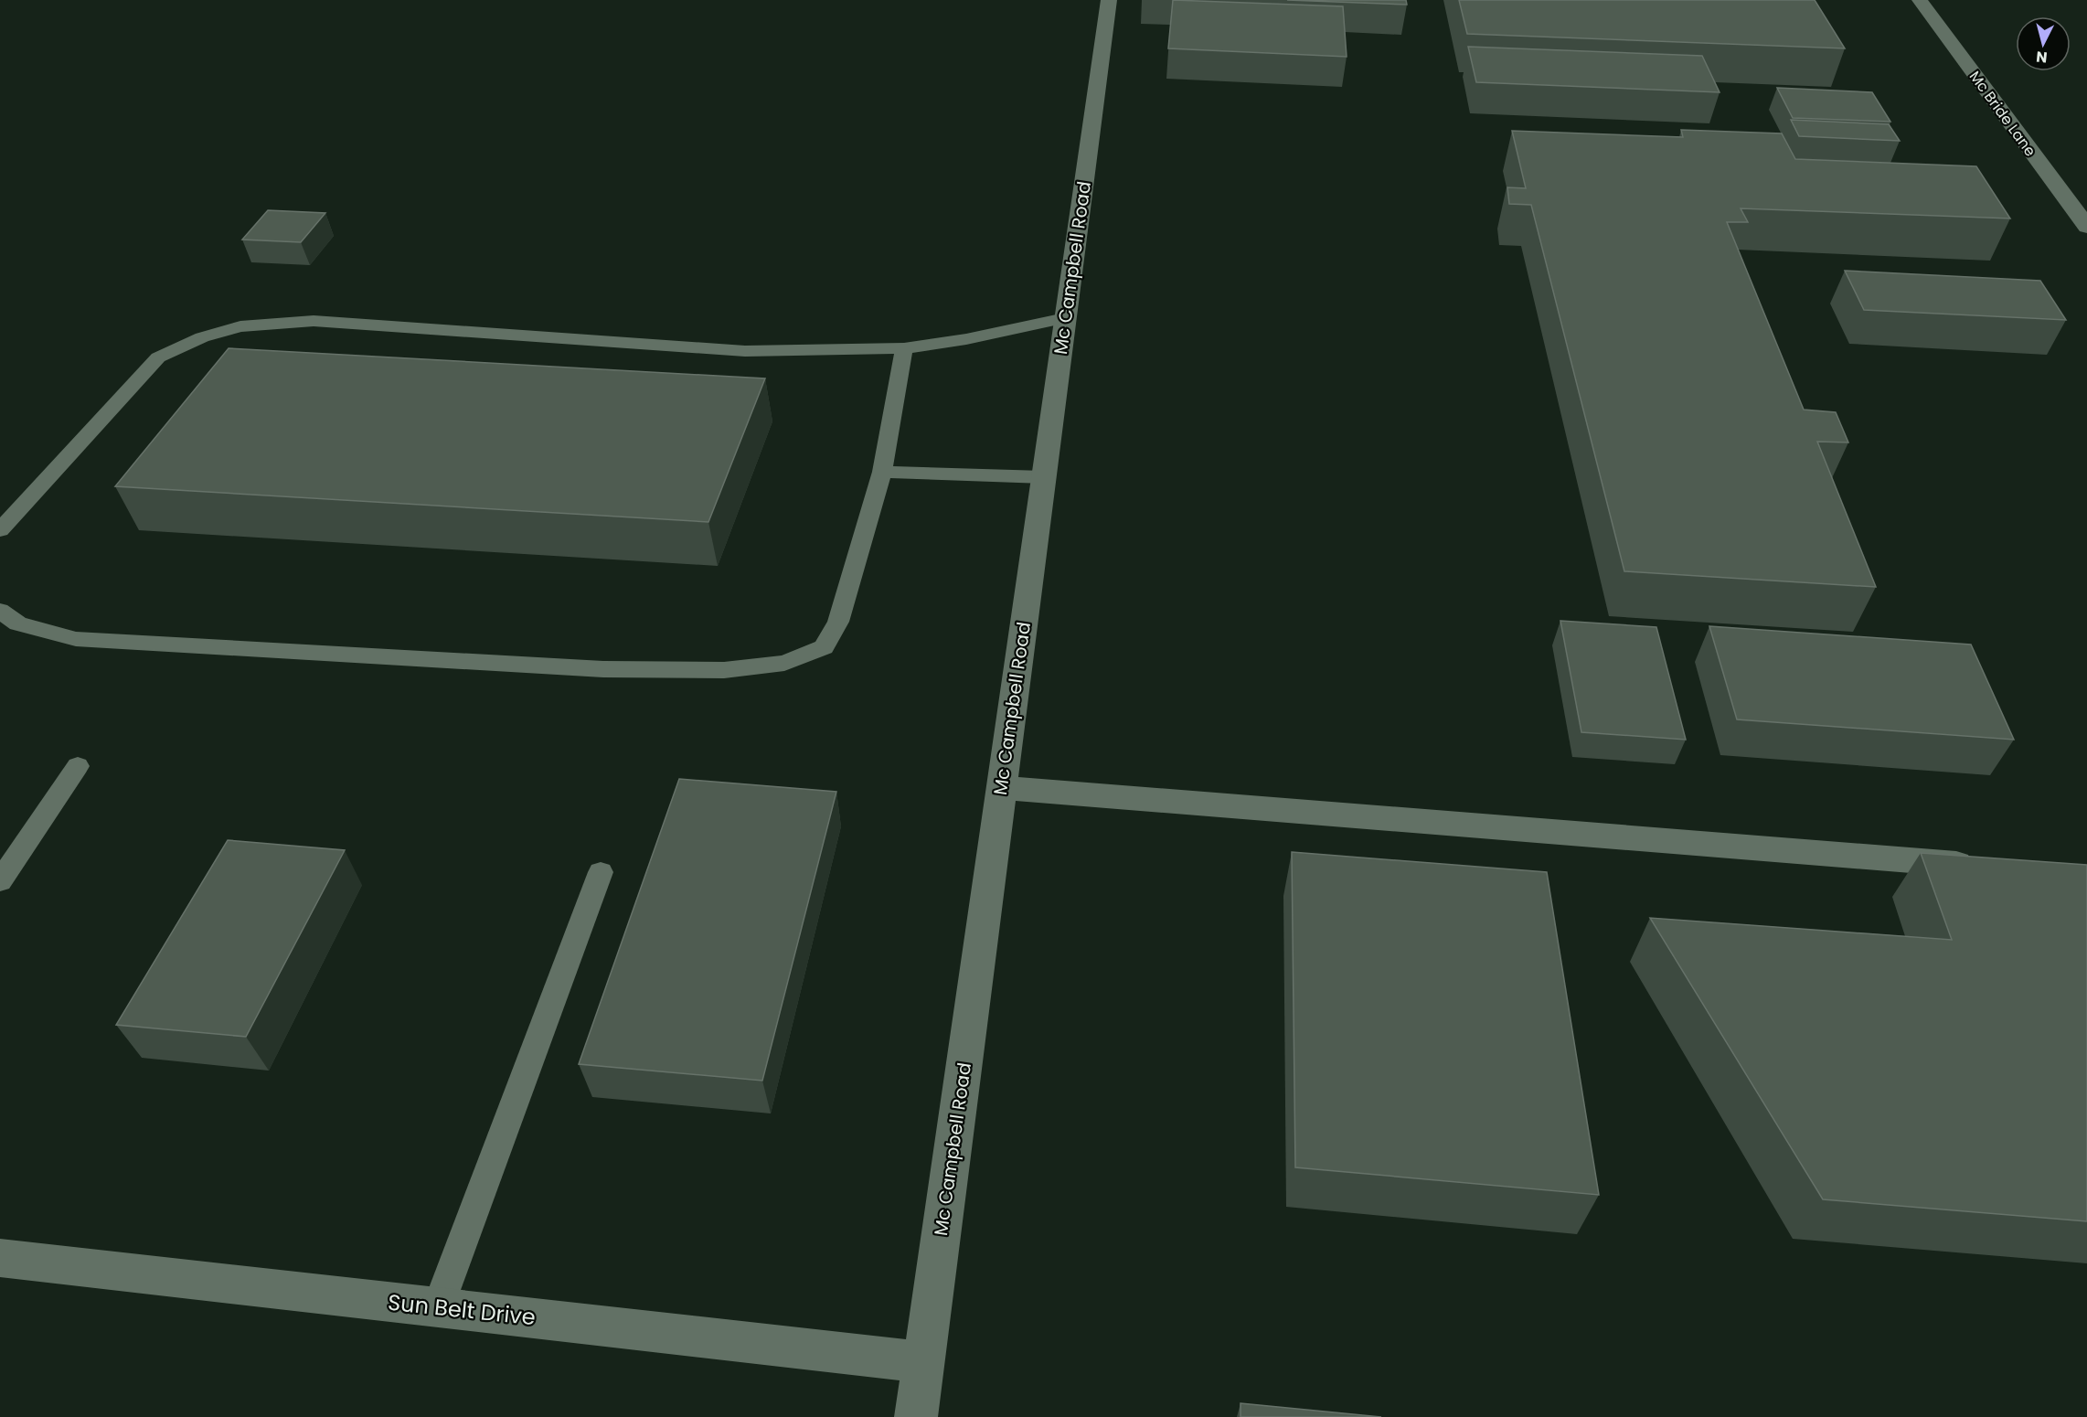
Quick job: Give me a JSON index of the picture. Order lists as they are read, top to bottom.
{
  "streets": {
    "street": ["Mc Bride Lane", "Mc Campbell Road", "Sun Belt Drive"]
  },
  "crossings": [
    ["Mc Campbell Road", "Sun Belt Drive"]
  ],
  "north": "bottom"
}
